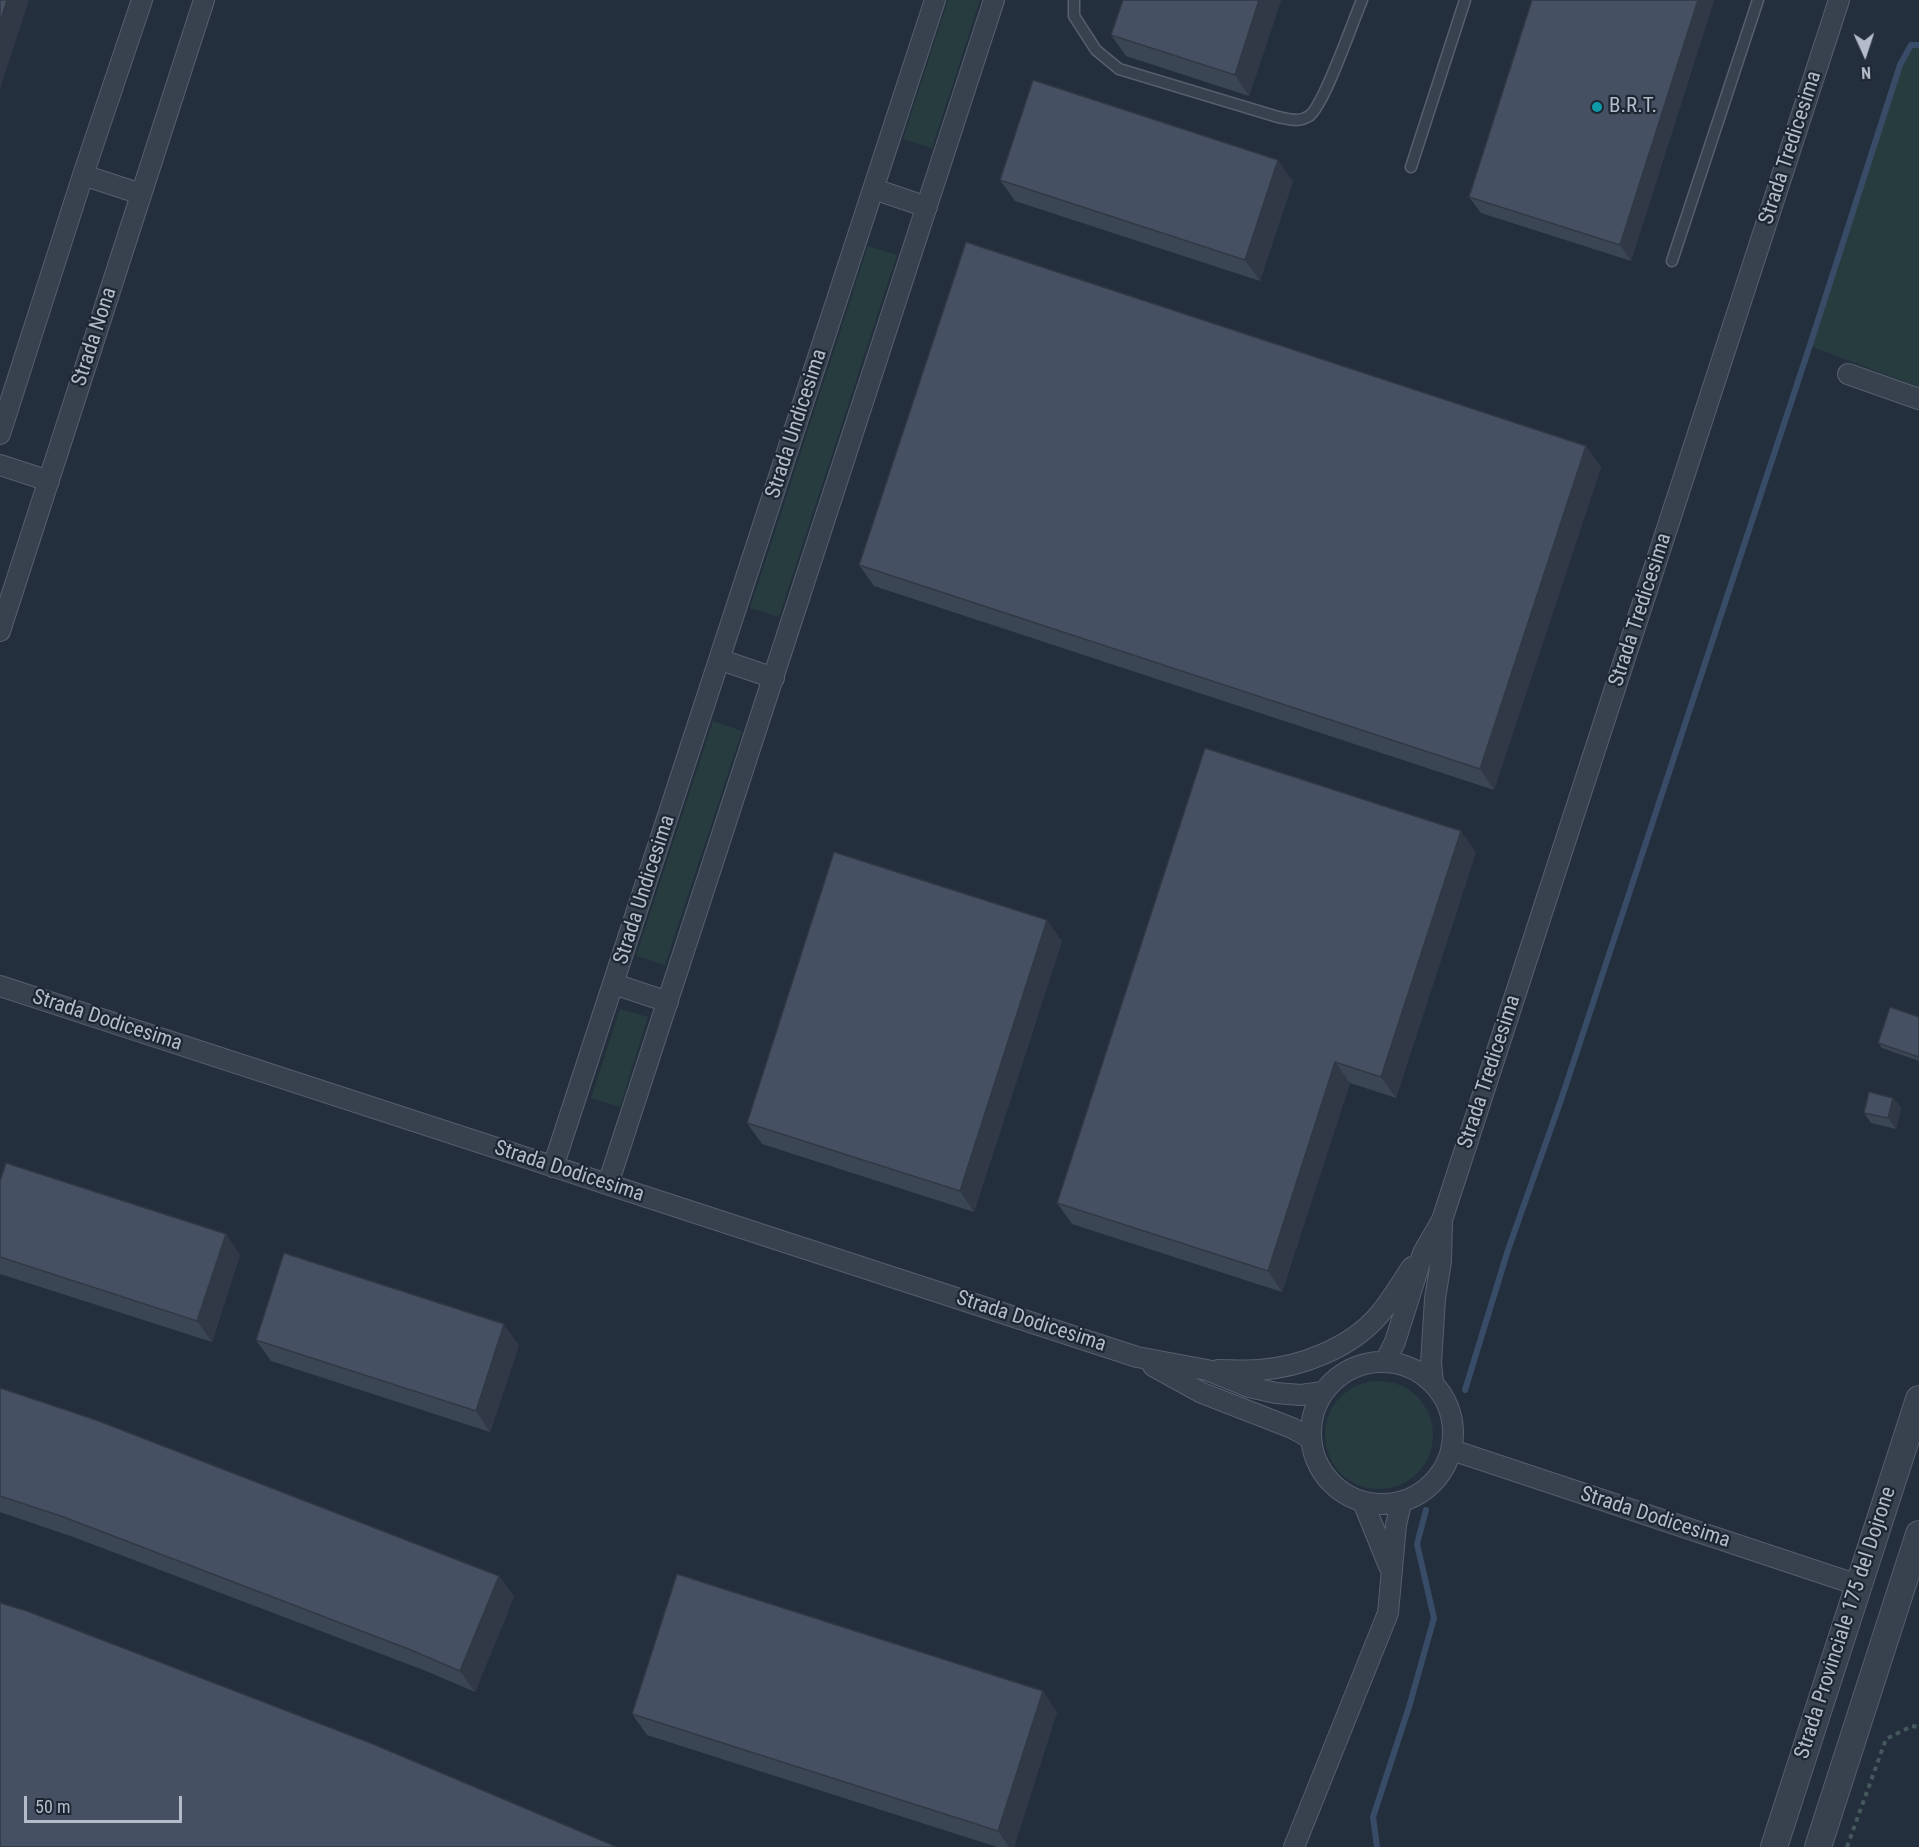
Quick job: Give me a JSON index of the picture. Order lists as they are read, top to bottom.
{
  "streets": {
    "street": [
      "Strada Tredicesima",
      "Strada Nona",
      "Strada Undicesima",
      "Strada Dodicesima",
      "Strada Provinciale 175 del Dojrone"
    ]
  },
  "crossings": [
    ["Strada Undicesima", "Strada Dodicesima"],
    ["Strada Dodicesima", "Strada Provinciale 175 del Dojrone"]
  ],
  "places": ["B.R.T."],
  "scale_bar": "50 m",
  "north": "bottom"
}
